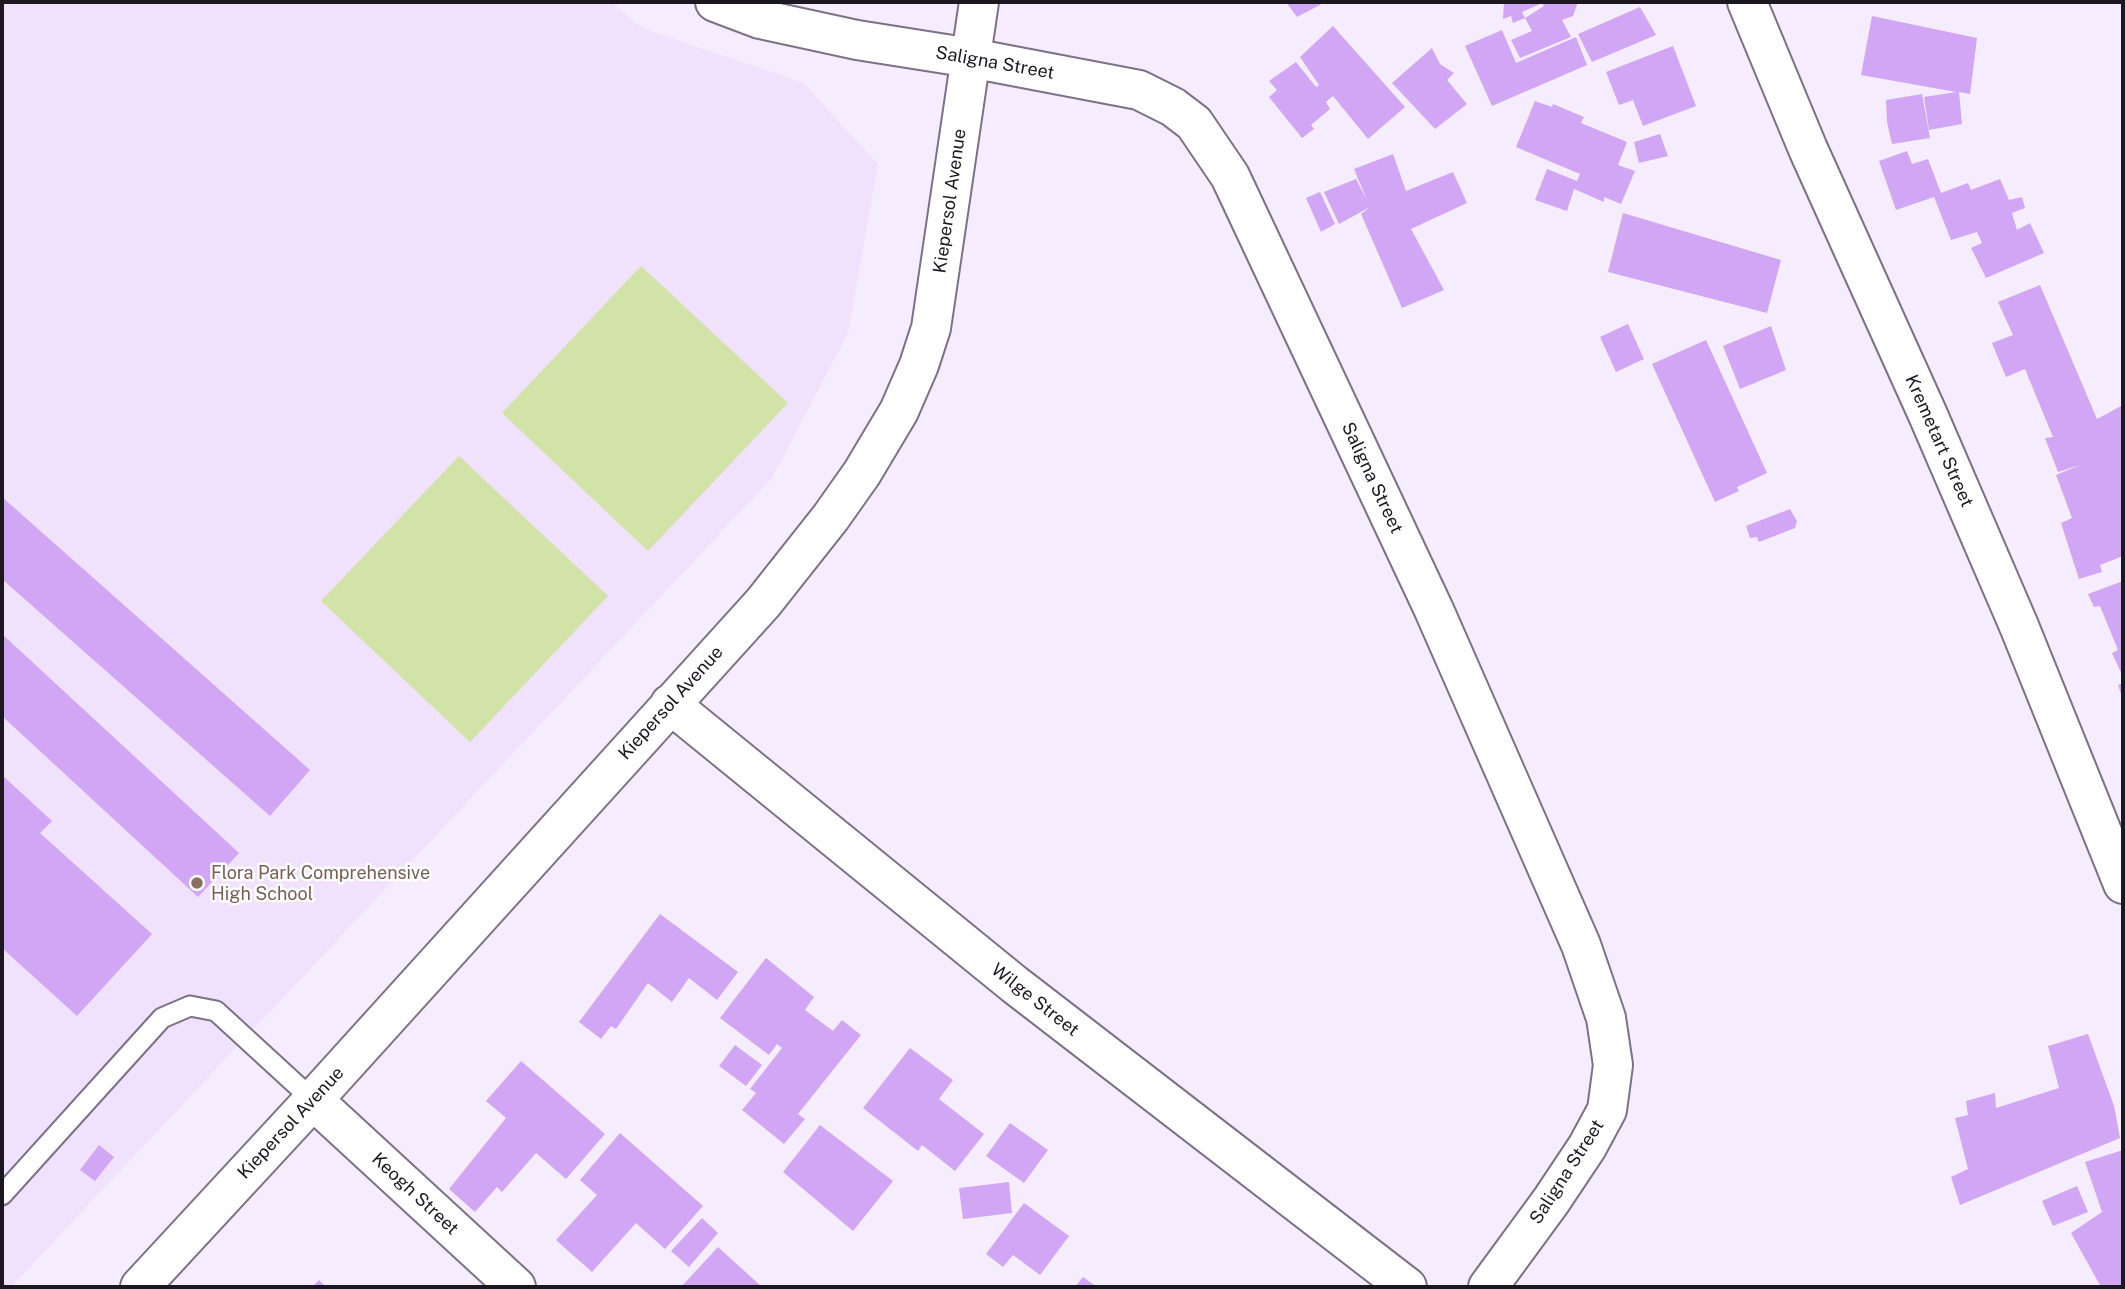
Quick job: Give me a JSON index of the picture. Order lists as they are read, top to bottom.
{
  "streets": {
    "street": [
      "Saligna Street",
      "Kiepersol Avenue",
      "Kremetart Street",
      "Wilge Street",
      "Keogh Street"
    ]
  },
  "crossings": [
    ["Saligna Street", "Kiepersol Avenue"],
    ["Kiepersol Avenue", "Wilge Street"],
    ["Kiepersol Avenue", "Keogh Street"]
  ],
  "places": ["Flora Park Comprehensive High School"]
}
